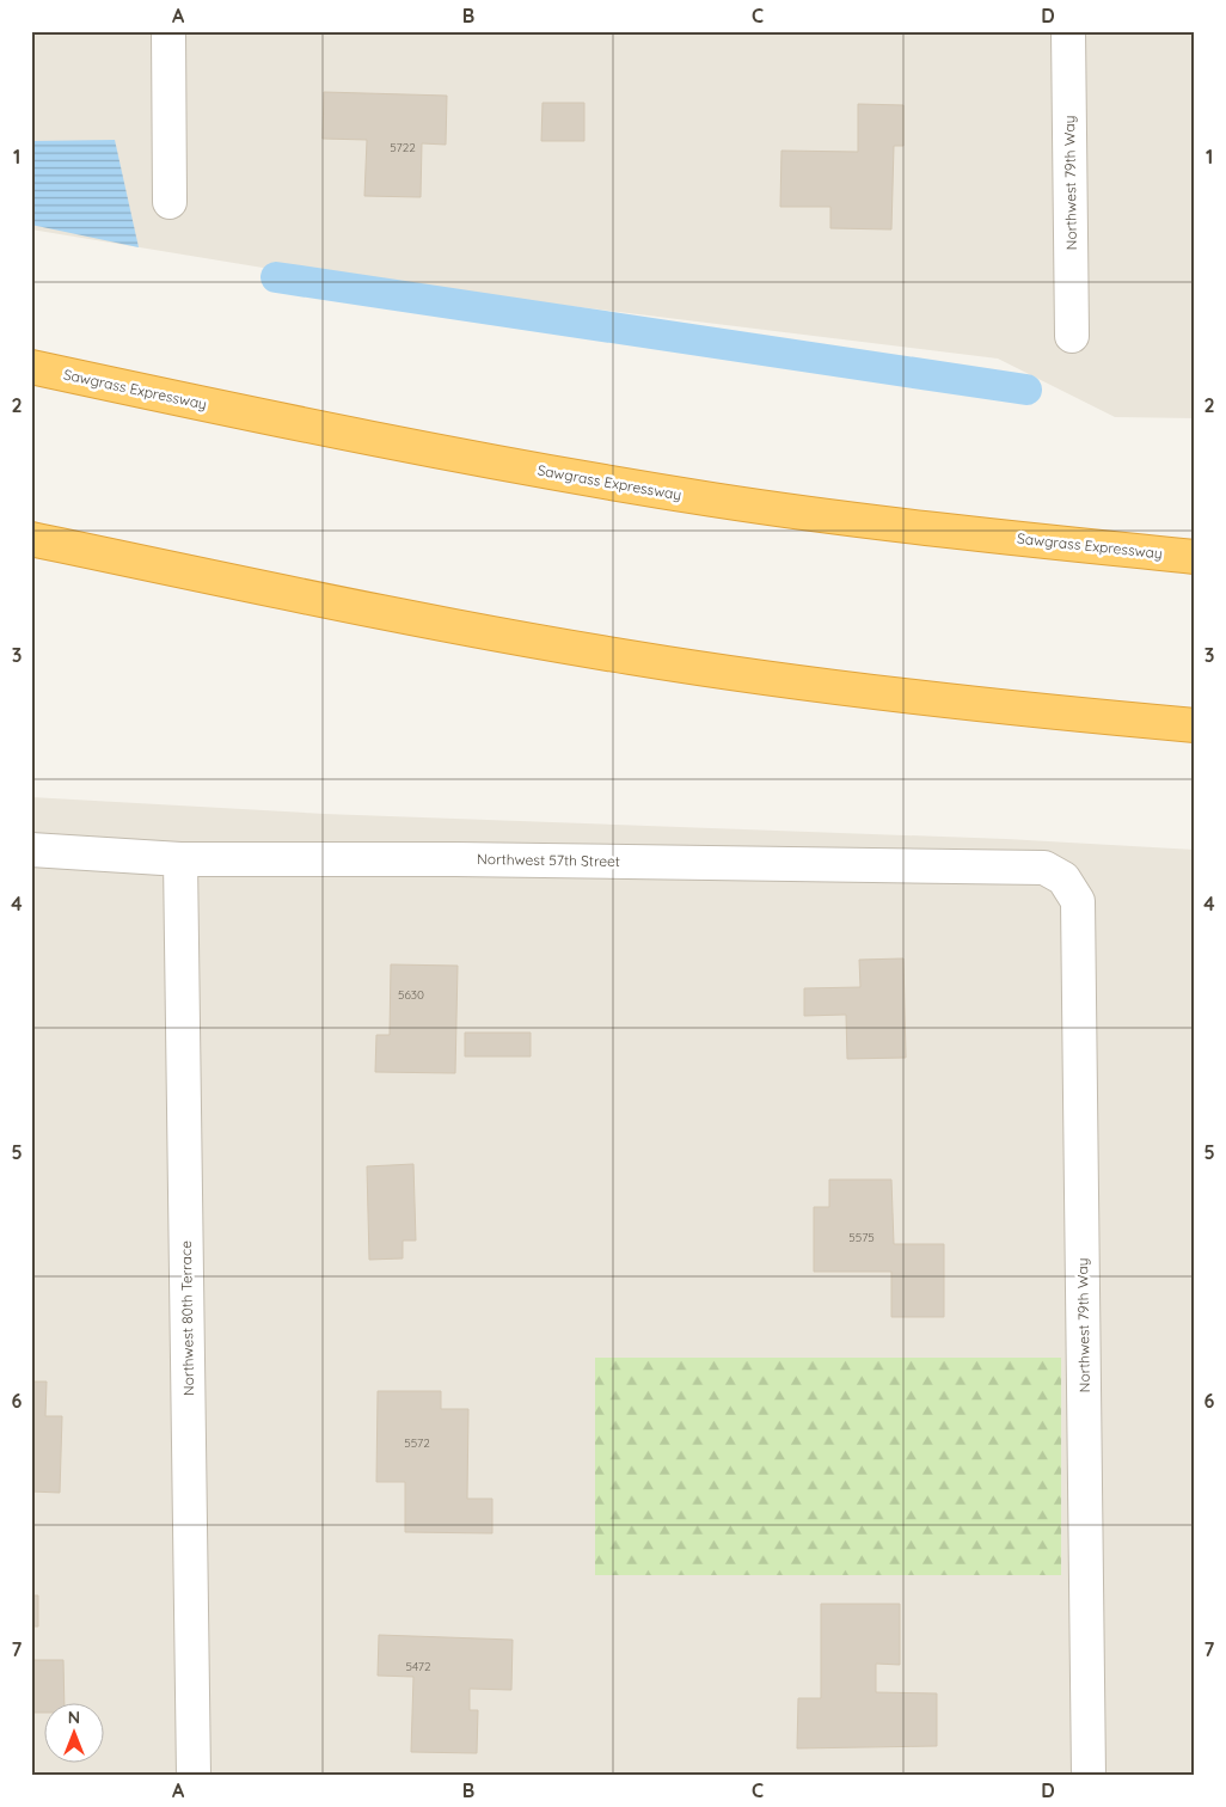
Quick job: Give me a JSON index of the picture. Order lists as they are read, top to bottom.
{
  "streets": {
    "highway": ["Sawgrass Expressway"],
    "street": ["Northwest 79th Way", "Northwest 57th Street", "Northwest 80th Terrace"]
  },
  "crossings": [
    ["Northwest 79th Way", "Northwest 57th Street"],
    ["Northwest 57th Street", "Northwest 80th Terrace"]
  ],
  "house_numbers": [
    "5722",
    "5630",
    "5575",
    "5572",
    "5472"
  ],
  "north": "top",
  "grid": {
    "columns": [
      "A",
      "B",
      "C",
      "D"
    ],
    "rows": [
      "1",
      "2",
      "3",
      "4",
      "5",
      "6",
      "7"
    ]
  }
}
